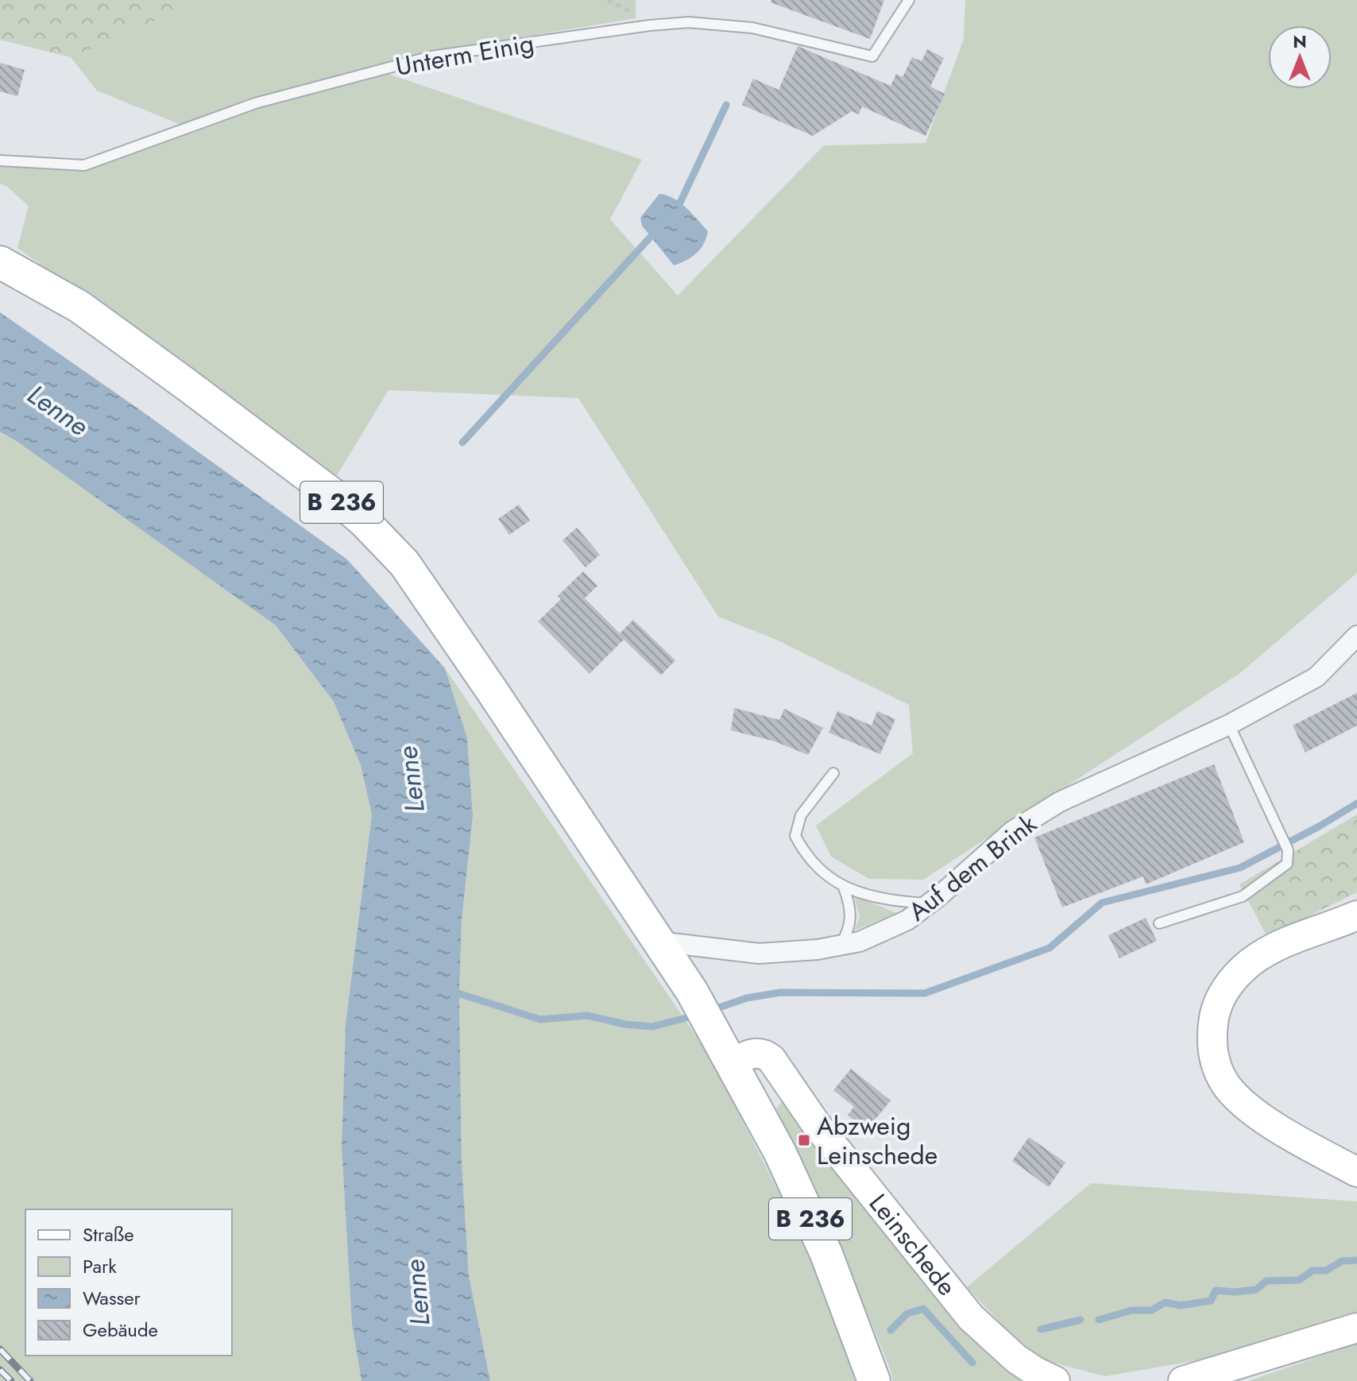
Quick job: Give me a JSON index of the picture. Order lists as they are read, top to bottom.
{
  "streets": {
    "main road": ["B 236", "Leinschede"],
    "street": ["Auf dem Brink"],
    "lane": ["Unterm Einig"]
  },
  "crossings": [
    ["B 236", "Auf dem Brink"],
    ["B 236", "Leinschede"]
  ],
  "water": ["Lenne"],
  "places": {
    "transit": ["Abzweig Leinschede"]
  },
  "legend": [
    "Straße",
    "Park",
    "Wasser",
    "Gebäude"
  ],
  "north": "top"
}
